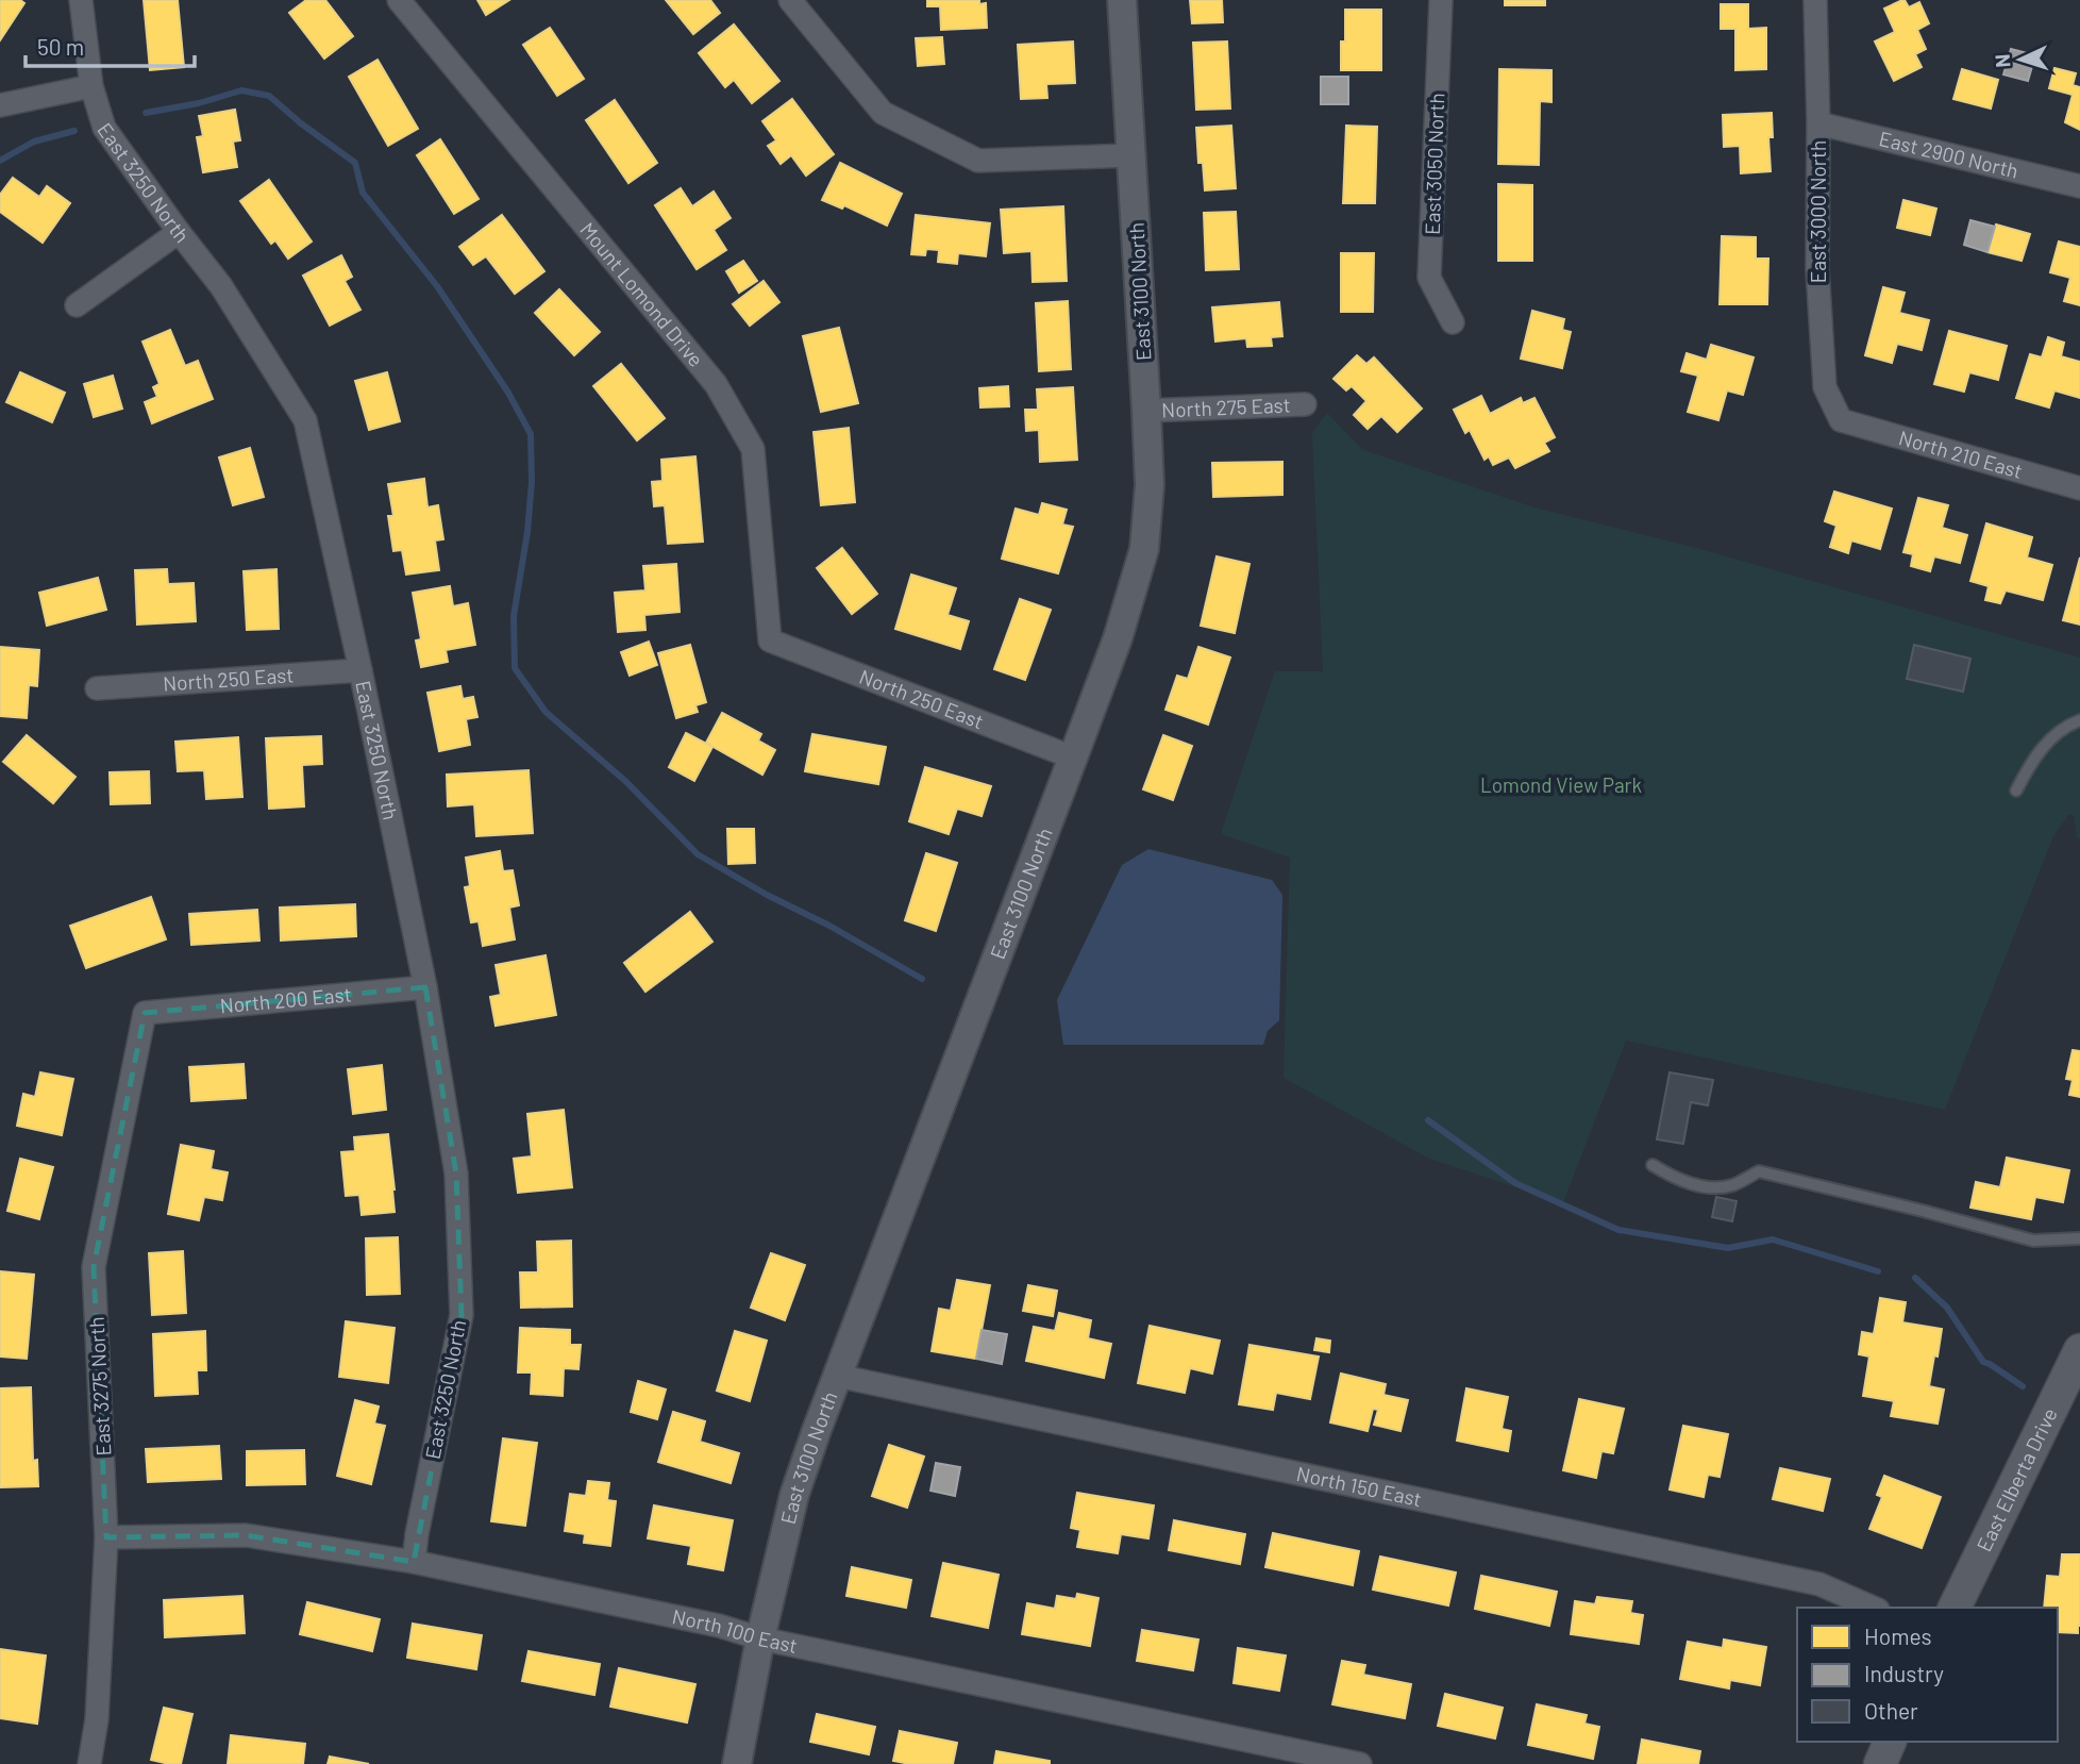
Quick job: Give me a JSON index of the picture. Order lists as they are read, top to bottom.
{
  "streets": {
    "main road": ["East Elberta Drive"],
    "street": [
      "East 2900 North",
      "East 3050 North",
      "East 3250 North",
      "East 3000 North",
      "East 3100 North",
      "Mount Lomond Drive",
      "North 275 East",
      "North 210 East",
      "North 250 East",
      "North 200 East",
      "East 3275 North",
      "North 150 East",
      "North 100 East"
    ]
  },
  "crossings": [
    ["East 2900 North", "East 3000 North"],
    ["East 3250 North", "North 250 East"],
    ["East 3250 North", "North 200 East"],
    ["East 3250 North", "North 100 East"],
    ["East 3000 North", "North 210 East"],
    ["East 3100 North", "North 275 East"],
    ["East 3100 North", "North 250 East"],
    ["East 3100 North", "North 150 East"],
    ["East 3100 North", "North 100 East"],
    ["Mount Lomond Drive", "North 250 East"],
    ["North 200 East", "East 3275 North"],
    ["East 3275 North", "North 100 East"]
  ],
  "parks": ["Lomond View Park"],
  "legend": ["Homes", "Industry", "Other"],
  "scale_bar": "50 m",
  "north": "left"
}
